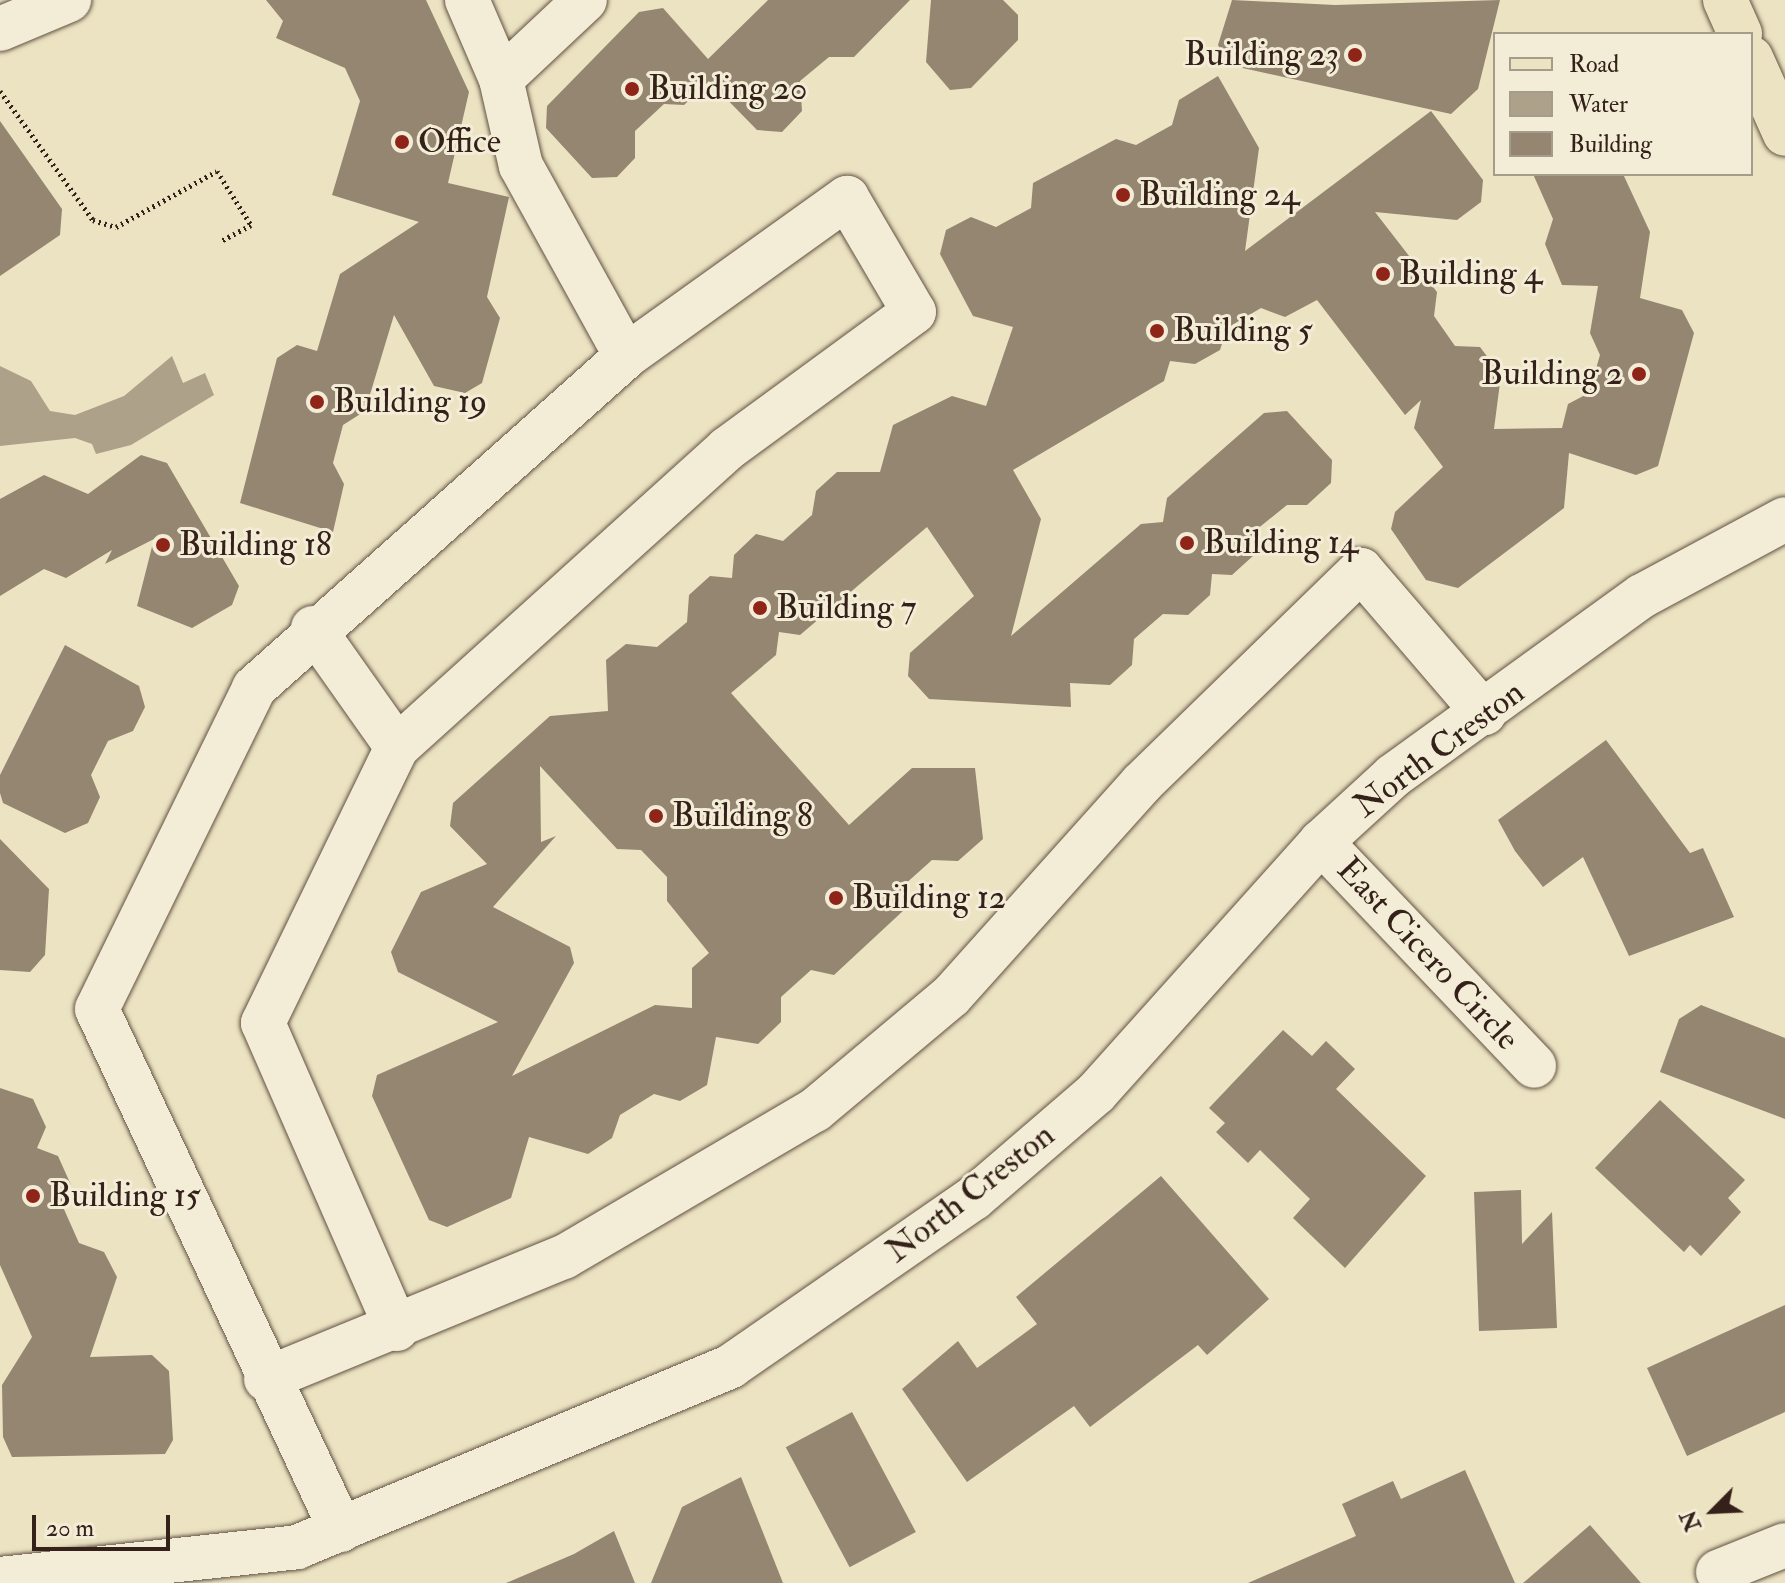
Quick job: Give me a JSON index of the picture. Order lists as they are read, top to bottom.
{
  "streets": {
    "street": ["North Creston", "East Cicero Circle"]
  },
  "crossings": [
    ["North Creston", "East Cicero Circle"]
  ],
  "places": [
    "Building 23",
    "Building 20",
    "Office",
    "Building 24",
    "Building 4",
    "Building 5",
    "Building 2",
    "Building 19",
    "Building 14",
    "Building 18",
    "Building 7",
    "Building 8",
    "Building 12",
    "Building 15"
  ],
  "legend": ["Road", "Water", "Building"],
  "scale_bar": "20 m",
  "north": "bottom left"
}
